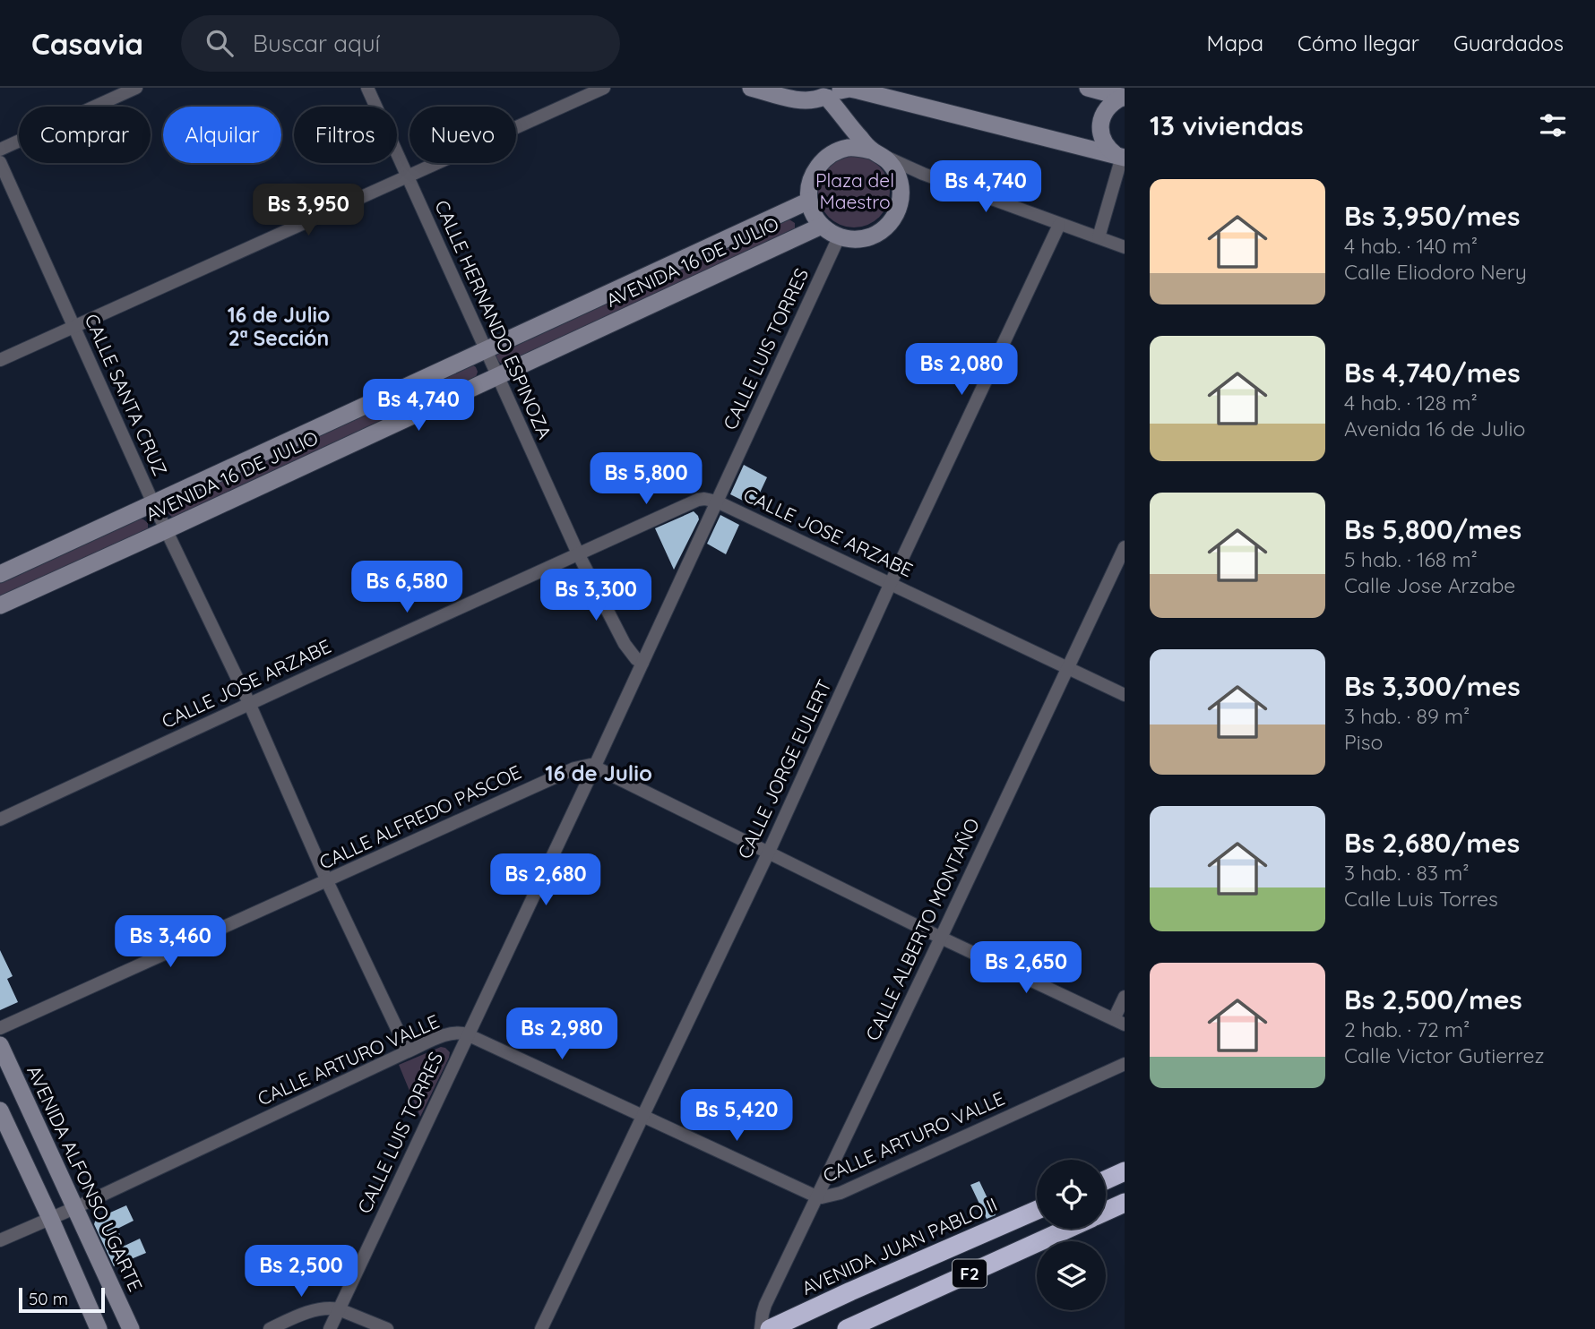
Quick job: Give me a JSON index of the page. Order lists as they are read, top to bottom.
{
  "streets": {
    "highway": ["AVENIDA JUAN PABLO II", "F2"],
    "street": [
      "AVENIDA 16 DE JULIO",
      "CALLE HERNANDO ESPINOZA",
      "CALLE LUIS TORRES",
      "CALLE SANTA CRUZ",
      "CALLE JOSE ARZABE",
      "CALLE JORGE EULERT",
      "CALLE ALFREDO PASCOE",
      "CALLE ALBERTO MONTAÑO",
      "CALLE ARTURO VALLE",
      "AVENIDA ALFONSO UGARTE"
    ]
  },
  "crossings": [
    ["AVENIDA 16 DE JULIO", "CALLE HERNANDO ESPINOZA"],
    ["AVENIDA 16 DE JULIO", "CALLE LUIS TORRES"],
    ["AVENIDA 16 DE JULIO", "CALLE SANTA CRUZ"],
    ["CALLE HERNANDO ESPINOZA", "CALLE LUIS TORRES"],
    ["CALLE HERNANDO ESPINOZA", "CALLE JOSE ARZABE"],
    ["CALLE LUIS TORRES", "CALLE JOSE ARZABE"],
    ["CALLE LUIS TORRES", "CALLE ALFREDO PASCOE"],
    ["CALLE LUIS TORRES", "CALLE ARTURO VALLE"],
    ["CALLE SANTA CRUZ", "CALLE JOSE ARZABE"],
    ["CALLE SANTA CRUZ", "CALLE ALFREDO PASCOE"],
    ["CALLE SANTA CRUZ", "CALLE ARTURO VALLE"],
    ["CALLE JOSE ARZABE", "CALLE JORGE EULERT"],
    ["CALLE JOSE ARZABE", "CALLE ALBERTO MONTAÑO"],
    ["CALLE JORGE EULERT", "CALLE ARTURO VALLE"],
    ["CALLE ALBERTO MONTAÑO", "CALLE ARTURO VALLE"],
    ["CALLE ARTURO VALLE", "AVENIDA ALFONSO UGARTE"]
  ],
  "districts": ["16 de Julio 2ª Sección", "16 de Julio"],
  "parks": ["Plaza del Maestro"],
  "scale_bar": "50 m",
  "page": {
    "header": "Casavia",
    "search": "Buscar aquí",
    "nav": ["Mapa", "Cómo llegar", "Guardados"],
    "heading": "13 viviendas",
    "chip": [
      "Comprar",
      "Alquilar",
      "Filtros",
      "Nuevo"
    ],
    "price": [
      "Bs 4,740",
      "Bs 3,950",
      "Bs 2,080",
      "Bs 4,740",
      "Bs 5,800",
      "Bs 6,580",
      "Bs 3,300",
      "Bs 2,680",
      "Bs 3,460",
      "Bs 2,650",
      "Bs 2,980",
      "Bs 5,420",
      "Bs 2,500"
    ],
    "list": [
      {
        "name": "Bs 3,950/mes",
        "note": "4 hab. · 140 m² · Calle Eliodoro Nery"
      },
      {
        "name": "Bs 4,740/mes",
        "note": "4 hab. · 128 m² · Avenida 16 de Julio"
      },
      {
        "name": "Bs 5,800/mes",
        "note": "5 hab. · 168 m² · Calle Jose Arzabe"
      },
      {
        "name": "Bs 3,300/mes",
        "note": "3 hab. · 89 m² · Piso"
      },
      {
        "name": "Bs 2,680/mes",
        "note": "3 hab. · 83 m² · Calle Luis Torres"
      },
      {
        "name": "Bs 2,500/mes",
        "note": "2 hab. · 72 m² · Calle Victor Gutierrez"
      }
    ],
    "scale": "50 m"
  }
}
